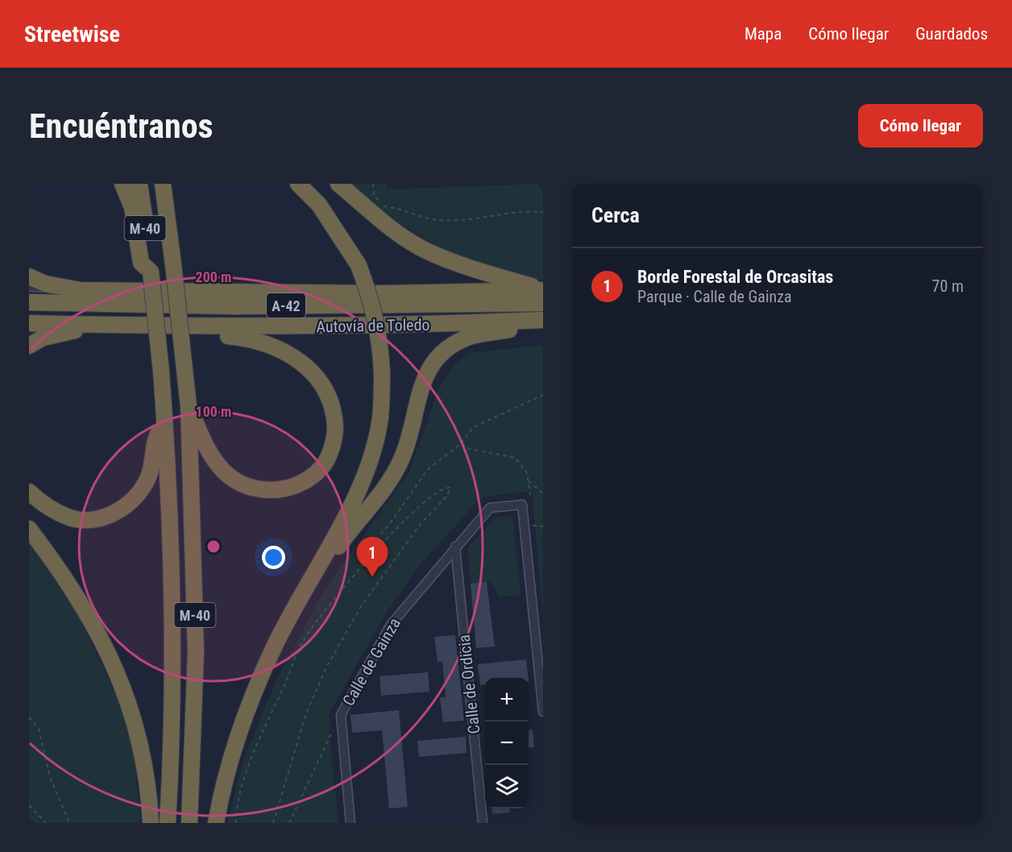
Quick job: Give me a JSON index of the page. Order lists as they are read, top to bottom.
{
  "streets": {
    "highway": ["M-40", "A-42", "Autovía de Toledo"],
    "street": ["Calle de Gainza", "Calle de Ordicia"]
  },
  "crossings": [
    ["Calle de Gainza", "Calle de Ordicia"]
  ],
  "page": {
    "header": "Streetwise",
    "nav": ["Mapa", "Cómo llegar", "Guardados"],
    "buttons": "Cómo llegar",
    "title": "Encuéntranos",
    "heading": "Cerca",
    "list": [
      {
        "mark": "1",
        "name": "Borde Forestal de Orcasitas",
        "note": "Parque · Calle de Gainza",
        "value": "70 m"
      }
    ],
    "pins": "1",
    "map_buttons": ["+", "−"]
  },
  "rings": ["200 m", "100 m"]
}
